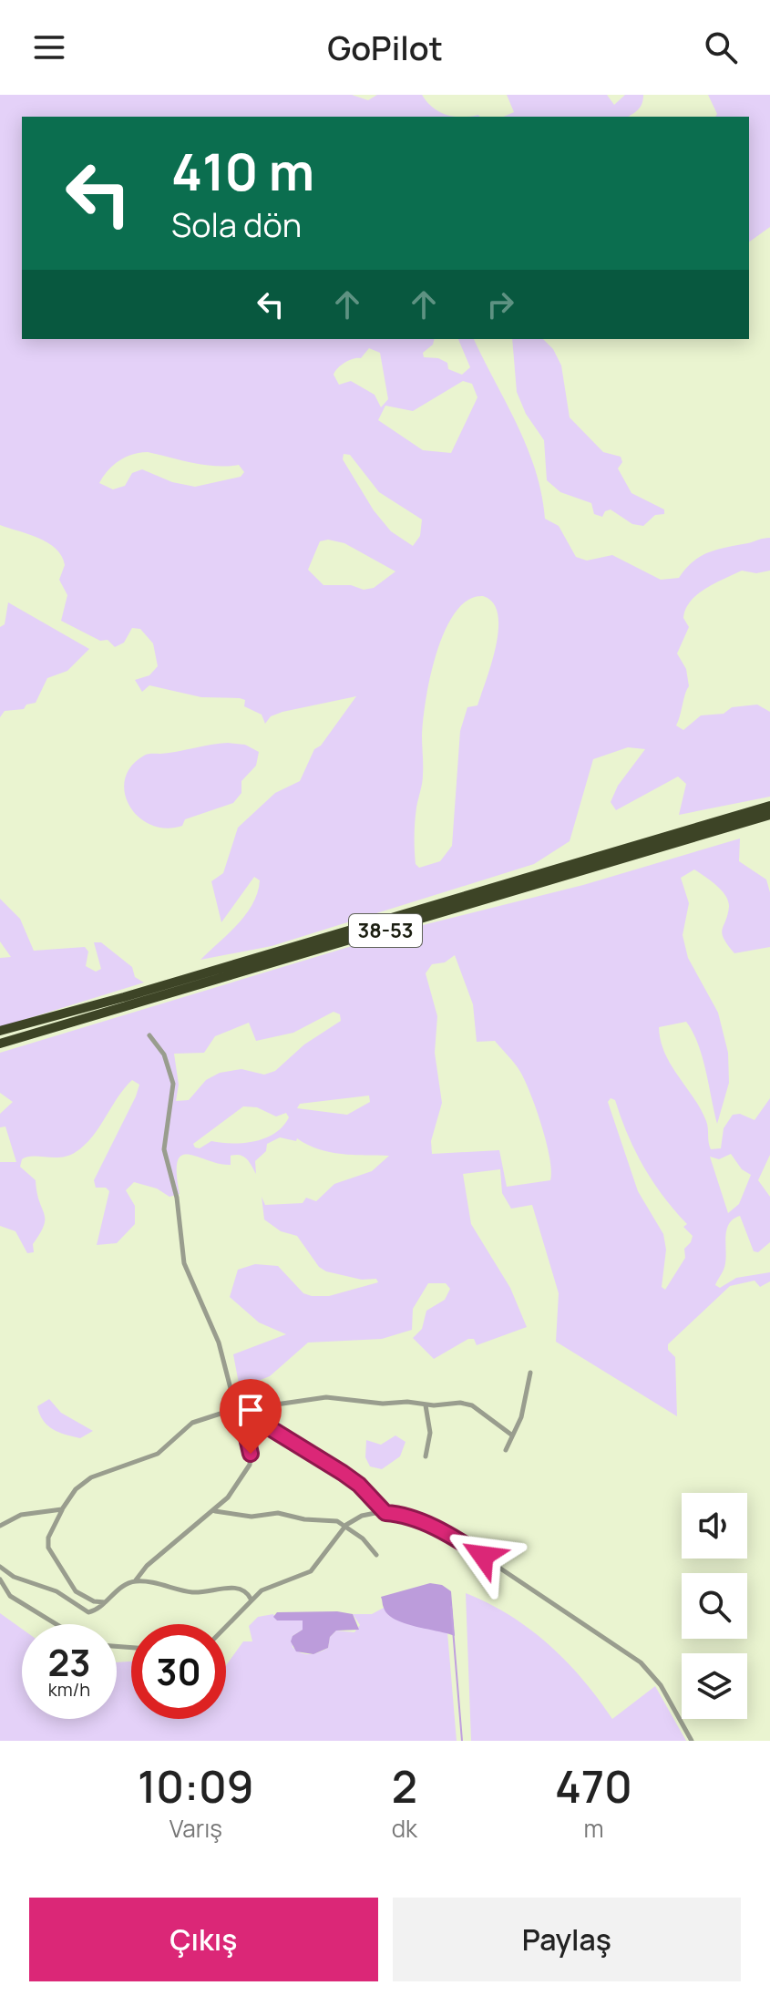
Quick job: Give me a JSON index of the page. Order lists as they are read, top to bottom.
{
  "streets": {
    "highway": ["38-53"]
  },
  "page": {
    "header": "GoPilot",
    "turn": ["410 m", "Sola dön"],
    "speed": "23 km/h",
    "limit": "30",
    "eta": [
      "10:09",
      "Varış",
      "2",
      "dk",
      "470",
      "m"
    ],
    "buttons": ["Çıkış", "Paylaş"]
  }
}
